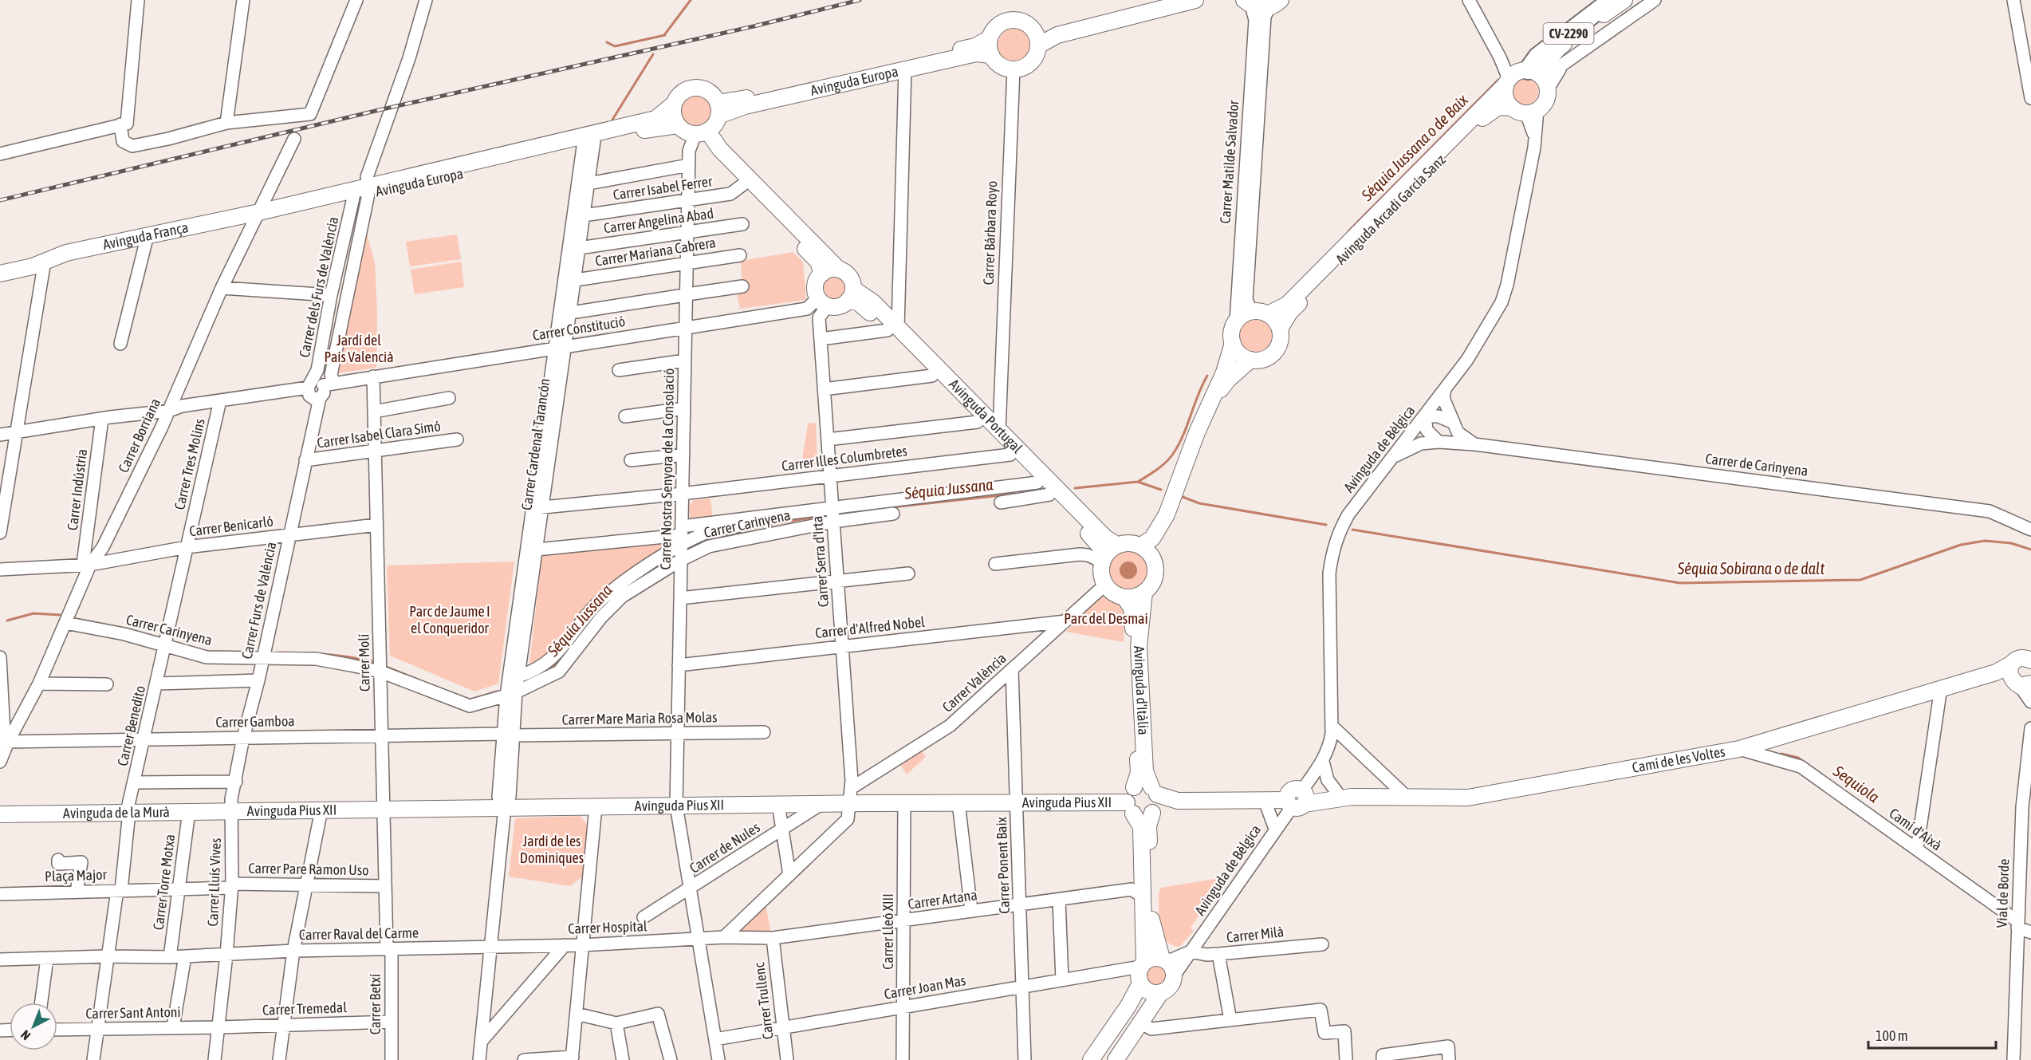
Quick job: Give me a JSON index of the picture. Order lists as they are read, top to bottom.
{
  "streets": {
    "highway": ["CV-2290"],
    "main road": [
      "Avinguda Europa",
      "Avinguda Arcadi García Sanz",
      "Avinguda França",
      "Avinguda Portugal",
      "Avinguda d'Itàlia",
      "Camí de les Voltes",
      "Avinguda Pius XII",
      "Avinguda de la Murà"
    ],
    "street": [
      "Carrer Matilde Salvador",
      "Carrer Isabel Ferrer",
      "Carrer Angelina Abad",
      "Carrer Bárbara Royo",
      "Carrer Mariana Cabrera",
      "Carrer dels Furs de València",
      "Carrer Constitució",
      "Carrer Isabel Clara Simó",
      "Carrer Borriana",
      "Carrer Cardenal Tarancón",
      "Avinguda de Bèlgica",
      "Carrer Illes Columbretes",
      "Carrer Tres Molins",
      "Carrer de Carinyena",
      "Carrer Nostra Senyora de la Consolació",
      "Carrer Indústria",
      "Carrer Carinyena",
      "Carrer Benicarló",
      "Carrer Serra d'Irta",
      "Carrer Furs de València",
      "Carrer d'Alfred Nobel",
      "Carrer Molí",
      "Carrer València",
      "Carrer Mare Maria Rosa Molas",
      "Carrer Gamboa",
      "Carrer Benedito",
      "Camí d'Aixà",
      "Carrer de Nules",
      "Carrer Ponent Baix",
      "Carrer Pare Ramon Uso",
      "Plaça Major",
      "Carrer Torre Motxa",
      "Carrer Lluís Vives",
      "Vial de Borde",
      "Carrer Artana",
      "Carrer Hospital",
      "Carrer Lleó XIII",
      "Carrer Raval del Carme",
      "Carrer Milà",
      "Carrer Joan Mas",
      "Carrer Trullenc",
      "Carrer Betxí",
      "Carrer Tremedal",
      "Carrer Sant Antoni"
    ]
  },
  "crossings": [
    ["CV-2290", "Avinguda Arcadi García Sanz"],
    ["Avinguda Europa", "Carrer Bárbara Royo"],
    ["Avinguda Europa", "Avinguda França"],
    ["Avinguda Europa", "Carrer dels Furs de València"],
    ["Avinguda Europa", "Carrer Borriana"],
    ["Avinguda Europa", "Carrer Cardenal Tarancón"],
    ["Avinguda Europa", "Carrer Nostra Senyora de la Consolació"],
    ["Carrer Matilde Salvador", "Avinguda Arcadi García Sanz"],
    ["Carrer Isabel Ferrer", "Carrer Cardenal Tarancón"],
    ["Carrer Isabel Ferrer", "Carrer Nostra Senyora de la Consolació"],
    ["Avinguda Arcadi García Sanz", "Avinguda de Bèlgica"],
    ["Carrer Angelina Abad", "Carrer Cardenal Tarancón"],
    ["Carrer Angelina Abad", "Carrer Nostra Senyora de la Consolació"],
    ["Carrer Bárbara Royo", "Avinguda Portugal"],
    ["Avinguda França", "Carrer Borriana"],
    ["Carrer Mariana Cabrera", "Carrer Cardenal Tarancón"],
    ["Carrer Mariana Cabrera", "Carrer Nostra Senyora de la Consolació"],
    ["Carrer dels Furs de València", "Carrer Constitució"],
    ["Carrer dels Furs de València", "Carrer Furs de València"],
    ["Carrer Constitució", "Avinguda Portugal"],
    ["Carrer Constitució", "Carrer Borriana"],
    ["Carrer Constitució", "Carrer Cardenal Tarancón"],
    ["Carrer Constitució", "Carrer Tres Molins"],
    ["Carrer Constitució", "Carrer Nostra Senyora de la Consolació"],
    ["Carrer Constitució", "Carrer Indústria"],
    ["Carrer Constitució", "Carrer Serra d'Irta"],
    ["Carrer Constitució", "Carrer Furs de València"],
    ["Carrer Constitució", "Carrer Molí"],
    ["Avinguda Portugal", "Carrer Illes Columbretes"],
    ["Avinguda Portugal", "Carrer Carinyena"],
    ["Avinguda Portugal", "Carrer Serra d'Irta"],
    ["Avinguda Portugal", "Carrer València"],
    ["Avinguda Portugal", "Avinguda d'Itàlia"],
    ["Carrer Isabel Clara Simó", "Carrer Furs de València"],
    ["Carrer Isabel Clara Simó", "Carrer Molí"],
    ["Carrer Borriana", "Carrer Indústria"],
    ["Carrer Borriana", "Carrer Carinyena"],
    ["Carrer Borriana", "Carrer Benicarló"],
    ["Carrer Borriana", "Carrer Gamboa"],
    ["Carrer Cardenal Tarancón", "Carrer Carinyena"],
    ["Carrer Cardenal Tarancón", "Carrer Mare Maria Rosa Molas"],
    ["Carrer Cardenal Tarancón", "Carrer Gamboa"],
    ["Carrer Cardenal Tarancón", "Avinguda Pius XII"],
    ["Carrer Cardenal Tarancón", "Carrer Hospital"],
    ["Carrer Cardenal Tarancón", "Carrer Raval del Carme"],
    ["Avinguda de Bèlgica", "Carrer de Carinyena"],
    ["Avinguda de Bèlgica", "Avinguda d'Itàlia"],
    ["Avinguda de Bèlgica", "Camí de les Voltes"],
    ["Avinguda de Bèlgica", "Carrer Milà"],
    ["Avinguda de Bèlgica", "Carrer Joan Mas"],
    ["Carrer Illes Columbretes", "Carrer Nostra Senyora de la Consolació"],
    ["Carrer Illes Columbretes", "Carrer Serra d'Irta"],
    ["Carrer Tres Molins", "Carrer Carinyena"],
    ["Carrer Tres Molins", "Carrer Benicarló"],
    ["Carrer Tres Molins", "Carrer Benedito"],
    ["Carrer Nostra Senyora de la Consolació", "Carrer Carinyena"],
    ["Carrer Nostra Senyora de la Consolació", "Carrer d'Alfred Nobel"],
    ["Carrer Nostra Senyora de la Consolació", "Carrer Mare Maria Rosa Molas"],
    ["Carrer Nostra Senyora de la Consolació", "Avinguda Pius XII"],
    ["Carrer Nostra Senyora de la Consolació", "Carrer de Nules"],
    ["Carrer Nostra Senyora de la Consolació", "Carrer Hospital"],
    ["Carrer Nostra Senyora de la Consolació", "Carrer Joan Mas"],
    ["Carrer Indústria", "Carrer Benicarló"],
    ["Carrer Carinyena", "Carrer Serra d'Irta"],
    ["Carrer Carinyena", "Carrer Furs de València"],
    ["Carrer Carinyena", "Carrer Molí"],
    ["Carrer Carinyena", "Carrer Benedito"],
    ["Carrer Benicarló", "Carrer Furs de València"],
    ["Carrer Benicarló", "Carrer Molí"],
    ["Carrer Serra d'Irta", "Carrer d'Alfred Nobel"],
    ["Carrer Serra d'Irta", "Carrer València"],
    ["Carrer Serra d'Irta", "Avinguda Pius XII"],
    ["Carrer Furs de València", "Carrer Gamboa"],
    ["Carrer Furs de València", "Avinguda Pius XII"],
    ["Carrer Furs de València", "Avinguda de la Murà"],
    ["Carrer Furs de València", "Carrer Lluís Vives"],
    ["Carrer d'Alfred Nobel", "Carrer València"],
    ["Carrer Molí", "Carrer Gamboa"],
    ["Carrer Molí", "Avinguda Pius XII"],
    ["Carrer Molí", "Carrer Pare Ramon Uso"],
    ["Carrer Molí", "Carrer Raval del Carme"],
    ["Carrer Molí", "Carrer Betxí"],
    ["Carrer València", "Avinguda d'Itàlia"],
    ["Carrer València", "Carrer Ponent Baix"],
    ["Avinguda d'Itàlia", "Avinguda Pius XII"],
    ["Avinguda d'Itàlia", "Carrer Joan Mas"],
    ["Carrer Mare Maria Rosa Molas", "Carrer Gamboa"],
    ["Carrer Gamboa", "Carrer Benedito"],
    ["Carrer Benedito", "Avinguda de la Murà"],
    ["Carrer Benedito", "Carrer Pare Ramon Uso"],
    ["Carrer Benedito", "Plaça Major"],
    ["Camí de les Voltes", "Camí d'Aixà"],
    ["Avinguda Pius XII", "Avinguda de la Murà"],
    ["Avinguda Pius XII", "Carrer de Nules"],
    ["Avinguda Pius XII", "Carrer Ponent Baix"],
    ["Avinguda Pius XII", "Carrer Lluís Vives"],
    ["Avinguda Pius XII", "Carrer Lleó XIII"],
    ["Avinguda de la Murà", "Carrer Torre Motxa"],
    ["Avinguda de la Murà", "Carrer Lluís Vives"],
    ["Camí d'Aixà", "Vial de Borde"],
    ["Carrer Ponent Baix", "Carrer Artana"],
    ["Carrer Ponent Baix", "Carrer Joan Mas"],
    ["Carrer Pare Ramon Uso", "Plaça Major"],
    ["Carrer Pare Ramon Uso", "Carrer Torre Motxa"],
    ["Carrer Pare Ramon Uso", "Carrer Lluís Vives"],
    ["Plaça Major", "Carrer Raval del Carme"],
    ["Plaça Major", "Carrer Sant Antoni"],
    ["Carrer Torre Motxa", "Carrer Raval del Carme"],
    ["Carrer Lluís Vives", "Carrer Raval del Carme"],
    ["Carrer Lluís Vives", "Carrer Tremedal"],
    ["Carrer Lluís Vives", "Carrer Sant Antoni"],
    ["Carrer Artana", "Carrer Hospital"],
    ["Carrer Artana", "Carrer Lleó XIII"],
    ["Carrer Artana", "Carrer Trullenc"],
    ["Carrer Hospital", "Carrer Raval del Carme"],
    ["Carrer Lleó XIII", "Carrer Joan Mas"],
    ["Carrer Raval del Carme", "Carrer Betxí"],
    ["Carrer Joan Mas", "Carrer Trullenc"],
    ["Carrer Betxí", "Carrer Tremedal"],
    ["Carrer Tremedal", "Carrer Sant Antoni"]
  ],
  "water": [
    "Séquia Jussana o de Baix",
    "Séquia Jussana",
    "Séquia Sobirana o de dalt",
    "Sequiola"
  ],
  "parks": [
    "Jardí del País Valencià",
    "Parc de Jaume I el Conqueridor",
    "Parc del Desmai",
    "Jardí de les Dominiques"
  ],
  "scale_bar": "100 m",
  "north": "bottom left"
}
